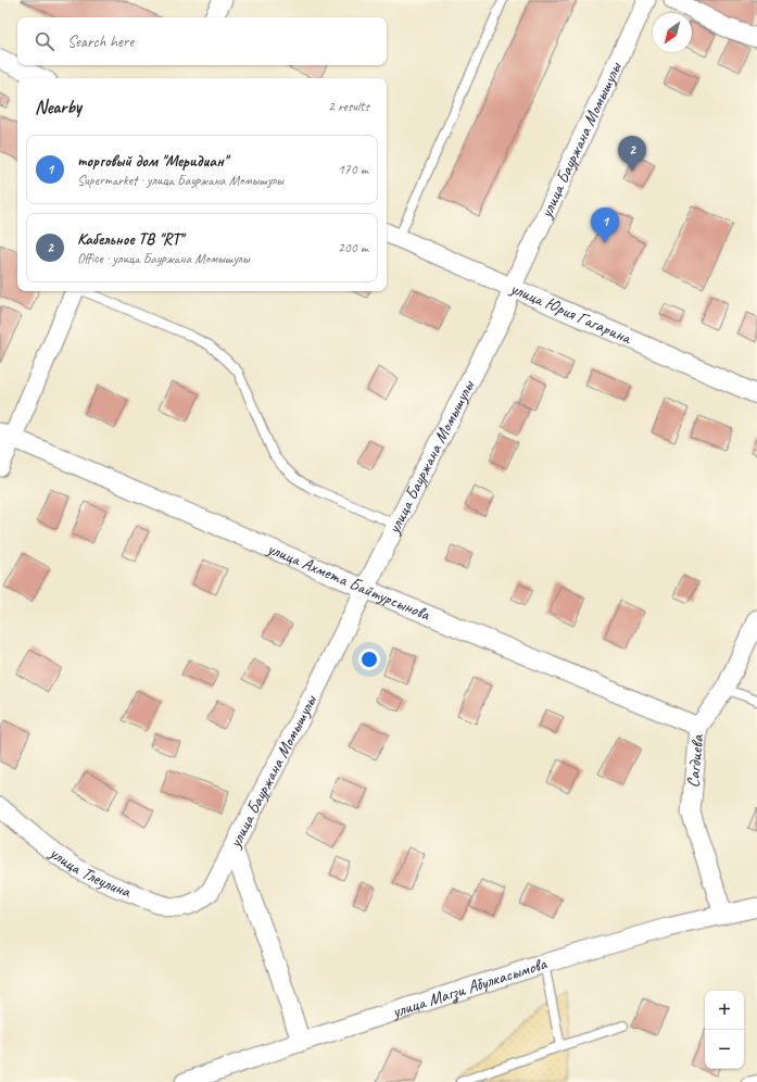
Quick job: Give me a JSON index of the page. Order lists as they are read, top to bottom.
{
  "streets": {
    "street": [
      "улица Бауржана Момышулы",
      "улица Юрия Гагарина",
      "улица Ахмета Байтурсынова",
      "Сагдиева",
      "улица Тлеулина",
      "улица Магзи Абулкасымова"
    ]
  },
  "crossings": [
    ["улица Бауржана Момышулы", "улица Юрия Гагарина"],
    ["улица Бауржана Момышулы", "улица Ахмета Байтурсынова"],
    ["улица Бауржана Момышулы", "улица Тлеулина"],
    ["улица Ахмета Байтурсынова", "Сагдиева"],
    ["Сагдиева", "улица Магзи Абулкасымова"]
  ],
  "north": "bottom left",
  "page": {
    "search": "Search here",
    "heading": ["Nearby", "2 results"],
    "list": [
      {
        "mark": "1",
        "name": "торговый дом \"Меридиан\"",
        "note": "Supermarket · улица Бауржана Момышулы",
        "value": "170 m"
      },
      {
        "mark": "2",
        "name": "Кабельное ТВ \"RT\"",
        "note": "Office · улица Бауржана Момышулы",
        "value": "200 m"
      }
    ],
    "pins": ["2", "1"],
    "map_buttons": ["+", "−"]
  }
}
